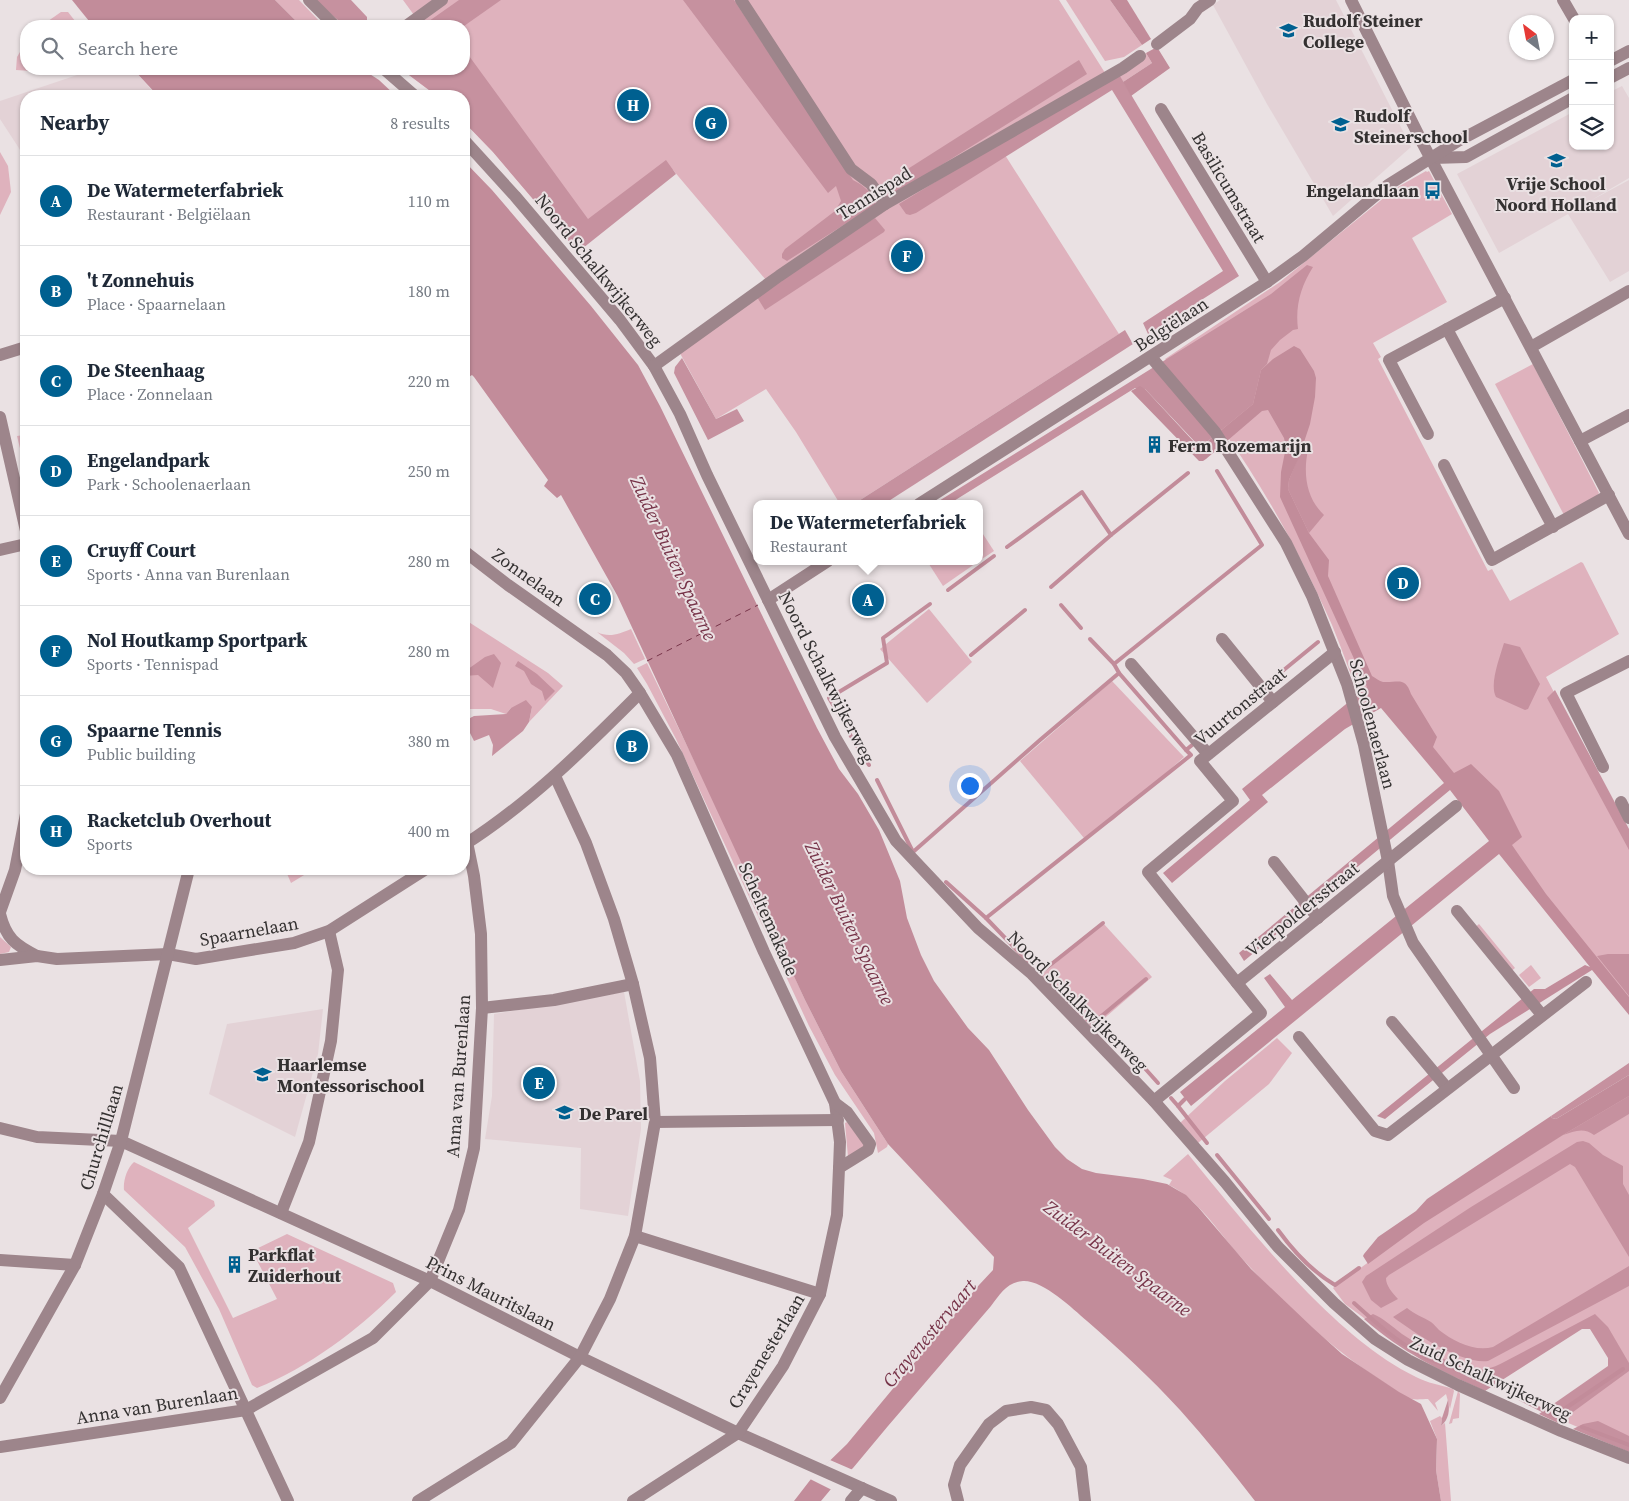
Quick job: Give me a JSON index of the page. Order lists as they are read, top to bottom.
{
  "streets": {
    "street": [
      "Basilicumstraat",
      "Tennispad",
      "Noord Schalkwijkerweg",
      "Belgiëlaan",
      "Zonnelaan",
      "Vuurtonstraat",
      "Schoolenaerlaan",
      "Vierpoldersstraat",
      "Scheltemakade",
      "Spaarnelaan",
      "Anna van Burenlaan",
      "Churchilllaan",
      "Prins Mauritslaan",
      "Crayenesterlaan",
      "Zuid Schalkwijkerweg"
    ]
  },
  "crossings": [
    ["Basilicumstraat", "Belgiëlaan"],
    ["Tennispad", "Noord Schalkwijkerweg"],
    ["Noord Schalkwijkerweg", "Zuid Schalkwijkerweg"],
    ["Belgiëlaan", "Schoolenaerlaan"],
    ["Zonnelaan", "Scheltemakade"],
    ["Vuurtonstraat", "Schoolenaerlaan"],
    ["Vuurtonstraat", "Vierpoldersstraat"],
    ["Schoolenaerlaan", "Vierpoldersstraat"],
    ["Scheltemakade", "Crayenesterlaan"],
    ["Spaarnelaan", "Churchilllaan"],
    ["Anna van Burenlaan", "Prins Mauritslaan"],
    ["Churchilllaan", "Prins Mauritslaan"],
    ["Prins Mauritslaan", "Crayenesterlaan"]
  ],
  "water": ["Zuider Buiten Spaarne", "Crayenestervaart"],
  "places": {
    "school or university": [
      "Rudolf Steiner College",
      "Rudolf Steinerschool",
      "Vrije School Noord Holland",
      "Haarlemse Montessorischool",
      "De Parel"
    ],
    "bus stop": ["Engelandlaan"],
    "building": ["Ferm Rozemarijn", "Parkflat Zuiderhout"]
  },
  "north": "top left",
  "page": {
    "map_buttons": ["+", "−"],
    "search": "Search here",
    "pins": [
      "H",
      "G",
      "F",
      "D",
      "C",
      "A",
      "B",
      "E"
    ],
    "heading": ["Nearby", "8 results"],
    "list": [
      {
        "mark": "A",
        "name": "De Watermeterfabriek",
        "note": "Restaurant · Belgiëlaan",
        "value": "110 m"
      },
      {
        "mark": "B",
        "name": "'t Zonnehuis",
        "note": "Place · Spaarnelaan",
        "value": "180 m"
      },
      {
        "mark": "C",
        "name": "De Steenhaag",
        "note": "Place · Zonnelaan",
        "value": "220 m"
      },
      {
        "mark": "D",
        "name": "Engelandpark",
        "note": "Park · Schoolenaerlaan",
        "value": "250 m"
      },
      {
        "mark": "E",
        "name": "Cruyff Court",
        "note": "Sports · Anna van Burenlaan",
        "value": "280 m"
      },
      {
        "mark": "F",
        "name": "Nol Houtkamp Sportpark",
        "note": "Sports · Tennispad",
        "value": "280 m"
      },
      {
        "mark": "G",
        "name": "Spaarne Tennis",
        "note": "Public building",
        "value": "380 m"
      },
      {
        "mark": "H",
        "name": "Racketclub Overhout",
        "note": "Sports",
        "value": "400 m"
      }
    ],
    "popup": ["De Watermeterfabriek", "Restaurant"]
  }
}
